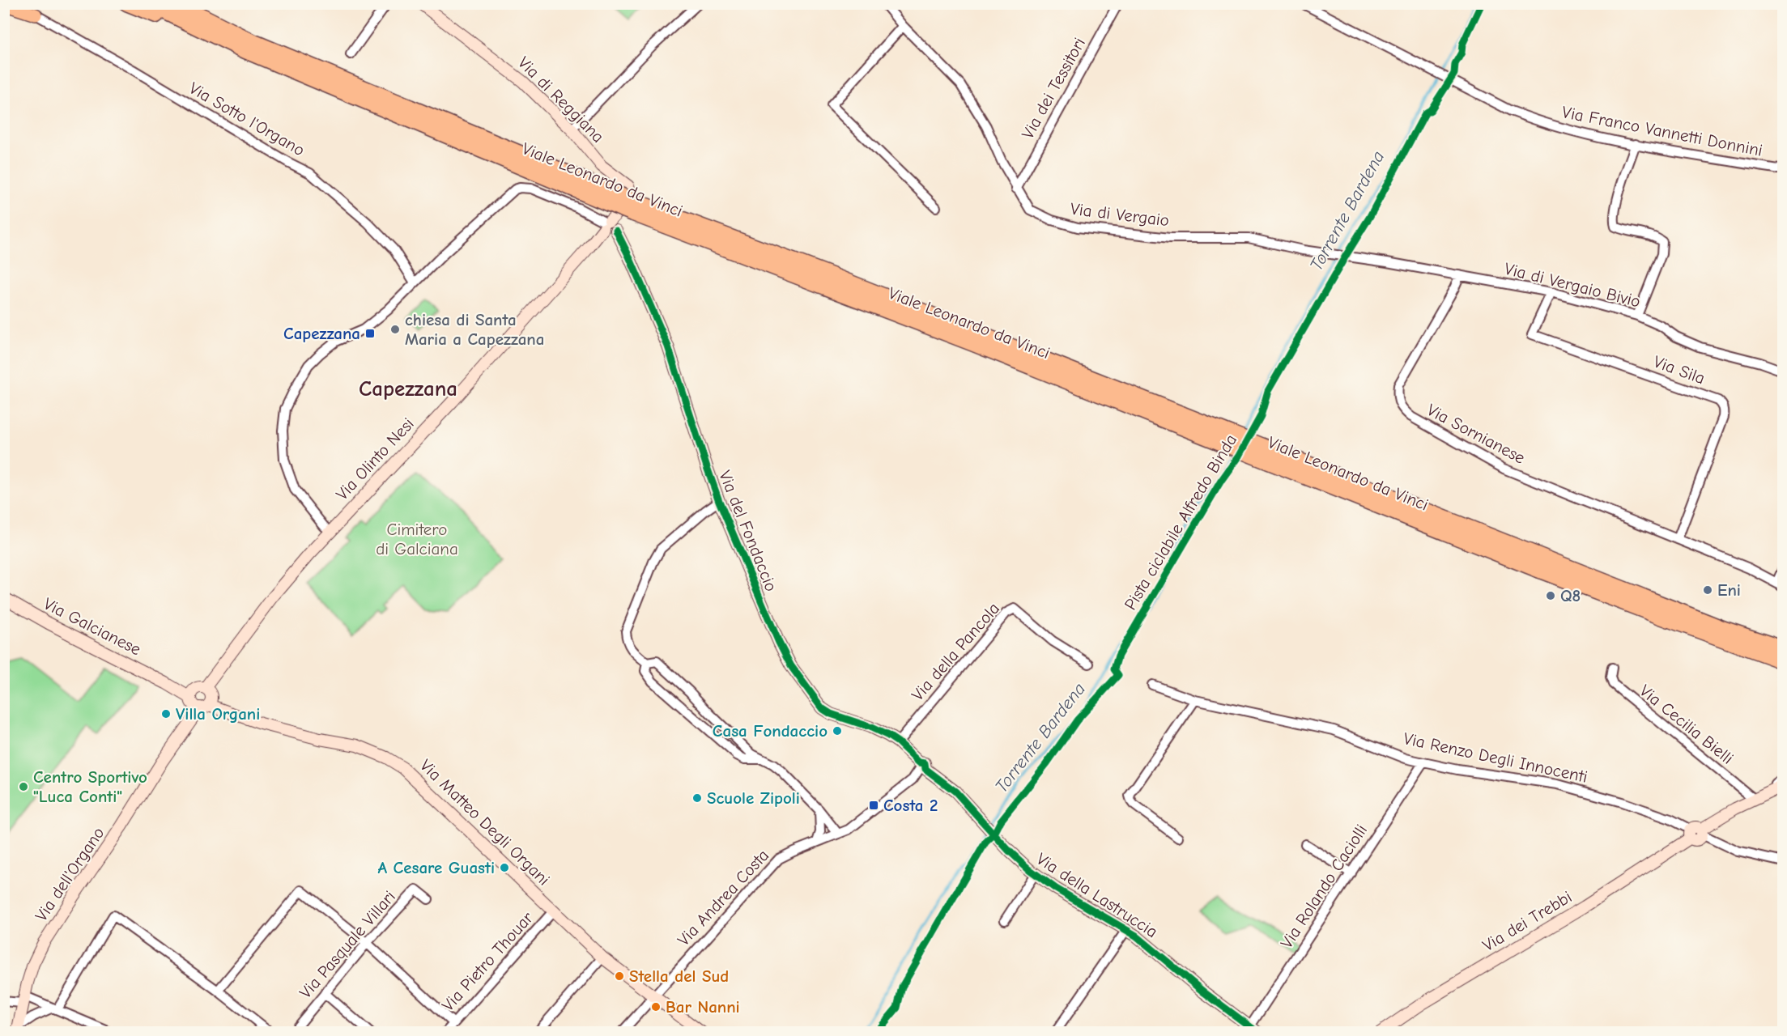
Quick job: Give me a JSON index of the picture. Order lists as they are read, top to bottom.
{
  "streets": {
    "highway": ["Viale Leonardo da Vinci"],
    "street": [
      "Via dei Tessitori",
      "Via di Reggiana",
      "Via Sotto l'Organo",
      "Via Franco Vannetti Donnini",
      "Via di Vergaio",
      "Via di Vergaio Bivio",
      "Via Sila",
      "Via Sornianese",
      "Via Olinto Nesi",
      "Via del Fondaccio",
      "Via Galcianese",
      "Via della Pancola",
      "Via Cecilia Bielli",
      "Via Renzo Degli Innocenti",
      "Via Matteo Degli Organi",
      "Via dell'Organo",
      "Via Rolando Caciolli",
      "Via della Lastruccia",
      "Via Andrea Costa",
      "Via dei Trebbi",
      "Via Pasquale Villari",
      "Via Pietro Thouar"
    ],
    "cycle path": ["Pista ciclabile Alfredo Binda"]
  },
  "crossings": [
    ["Via dei Tessitori", "Via di Vergaio"],
    ["Via di Reggiana", "Viale Leonardo da Vinci"],
    ["Via di Reggiana", "Via Olinto Nesi"],
    ["Via di Reggiana", "Via del Fondaccio"],
    ["Via di Vergaio", "Via di Vergaio Bivio"],
    ["Via di Vergaio Bivio", "Via Sila"],
    ["Via di Vergaio Bivio", "Via Sornianese"],
    ["Via Sila", "Via Sornianese"],
    ["Via Olinto Nesi", "Via del Fondaccio"],
    ["Via Olinto Nesi", "Via Galcianese"],
    ["Via Olinto Nesi", "Via Matteo Degli Organi"],
    ["Via Olinto Nesi", "Via dell'Organo"],
    ["Via del Fondaccio", "Via della Pancola"],
    ["Via del Fondaccio", "Via della Lastruccia"],
    ["Via del Fondaccio", "Via Andrea Costa"],
    ["Via Galcianese", "Via Matteo Degli Organi"],
    ["Via Galcianese", "Via dell'Organo"],
    ["Via Cecilia Bielli", "Via dei Trebbi"],
    ["Via Renzo Degli Innocenti", "Via Rolando Caciolli"],
    ["Via Renzo Degli Innocenti", "Via dei Trebbi"],
    ["Via Matteo Degli Organi", "Via dell'Organo"],
    ["Via Matteo Degli Organi", "Via Andrea Costa"],
    ["Via Matteo Degli Organi", "Via Pietro Thouar"],
    ["Via Rolando Caciolli", "Via della Lastruccia"]
  ],
  "districts": ["Capezzana"],
  "water": ["Torrente Bardena"],
  "parks": ["Cimitero di Galciana"],
  "places": {
    "other": [
      "chiesa di Santa Maria a Capezzana",
      "Eni",
      "Q8",
      "Villa Organi",
      "Casa Fondaccio",
      "Centro Sportivo \"Luca Conti\"",
      "Scuole Zipoli",
      "A Cesare Guasti",
      "Stella del Sud",
      "Bar Nanni"
    ],
    "transit": ["Capezzana", "Costa 2"]
  }
}
